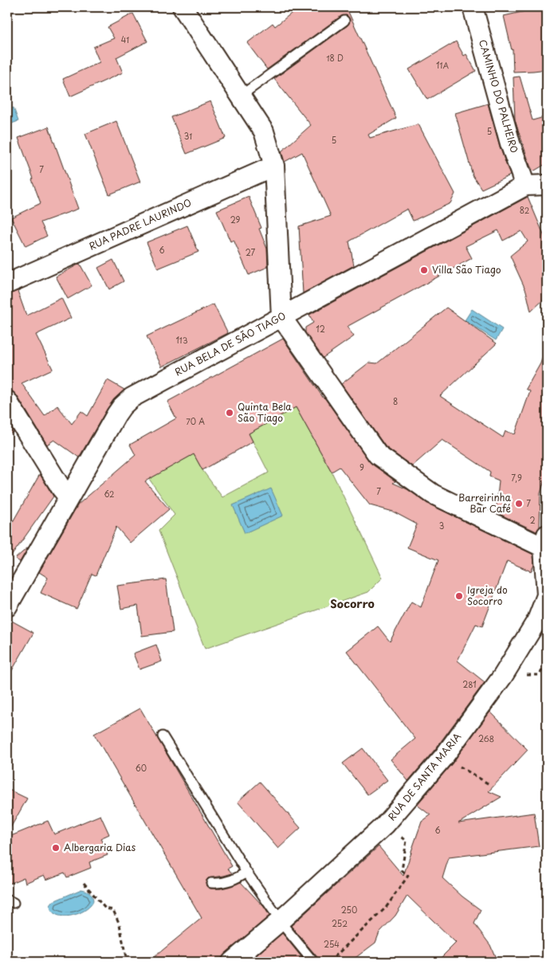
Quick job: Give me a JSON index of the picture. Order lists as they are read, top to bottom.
{
  "streets": {
    "street": [
      "CAMINHO DO PALHEIRO",
      "RUA PADRE LAURINDO",
      "RUA BELA DE SÃO TIAGO",
      "RUA DE SANTA MARIA"
    ]
  },
  "crossings": [
    ["CAMINHO DO PALHEIRO", "RUA BELA DE SÃO TIAGO"]
  ],
  "districts": ["Socorro"],
  "places": [
    "Villa São Tiago",
    "Quinta Bela São Tiago",
    "Barreirinha Bar Café",
    "Igreja do Socorro",
    "Albergaria Dias"
  ],
  "house_numbers": [
    "41",
    "18 D",
    "11A",
    "5",
    "31",
    "5",
    "7",
    "82",
    "29",
    "6",
    "27",
    "12",
    "113",
    "8",
    "70 A",
    "9",
    "7,9",
    "7",
    "62",
    "7",
    "2",
    "3",
    "281",
    "268",
    "60",
    "6",
    "250",
    "252",
    "254"
  ]
}
